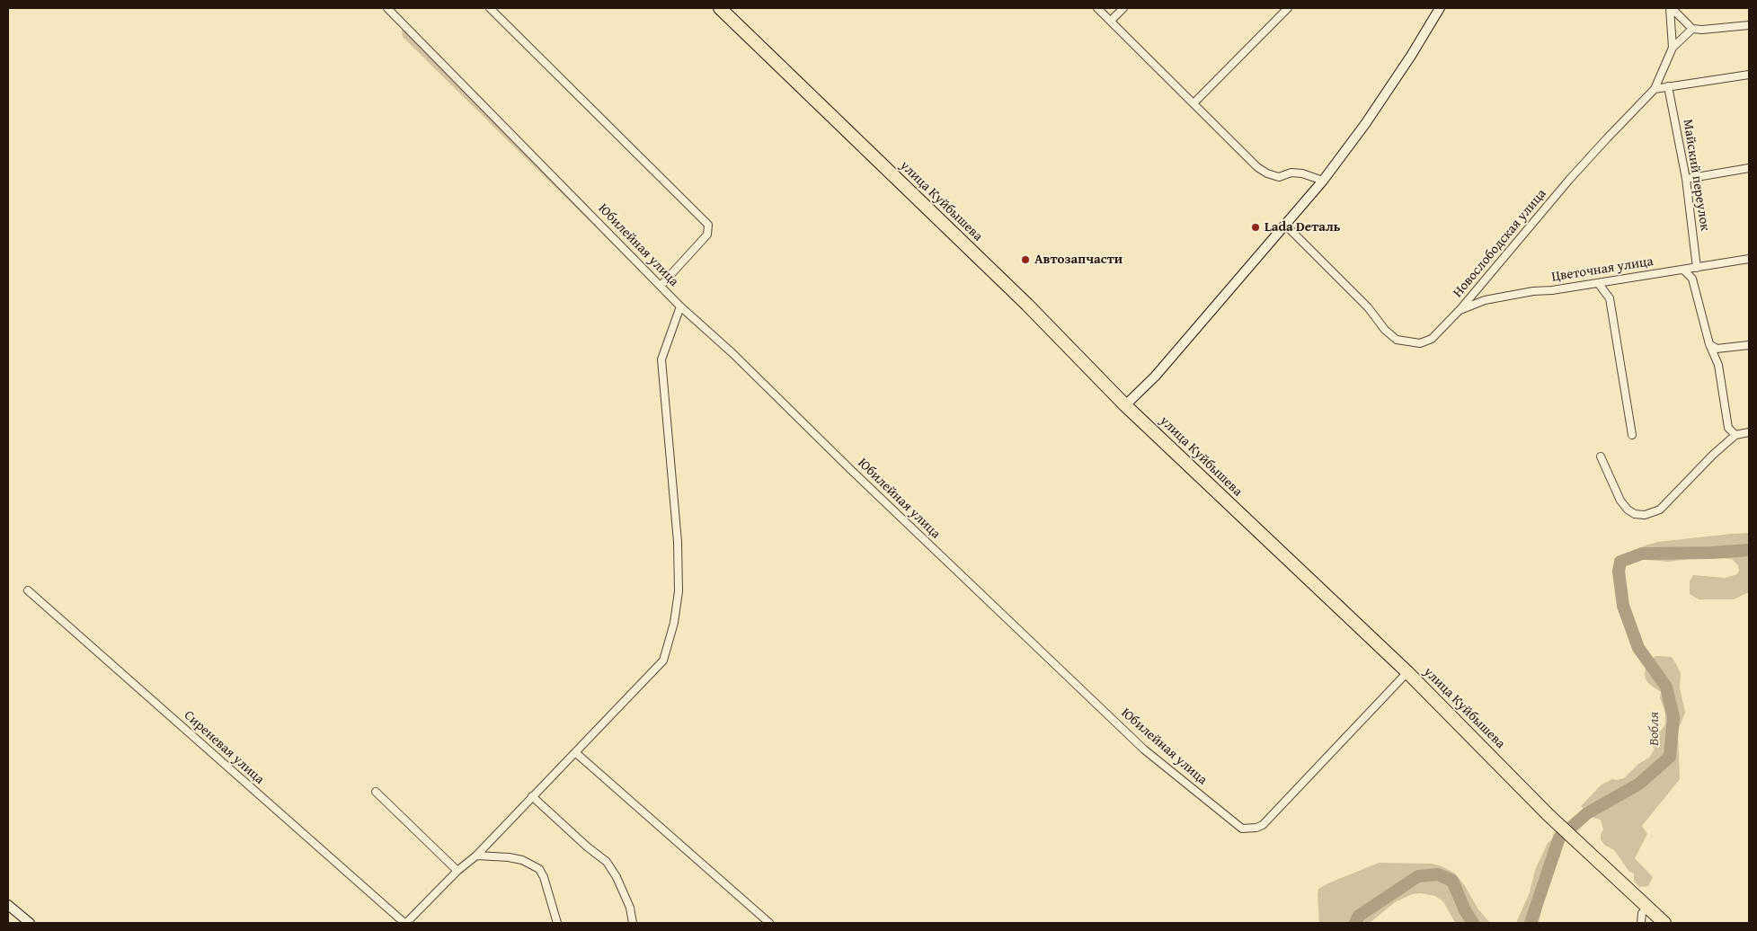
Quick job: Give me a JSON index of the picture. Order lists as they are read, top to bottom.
{
  "streets": {
    "highway": ["улица Куйбышева"],
    "street": [
      "Майский переулок",
      "Новослободская улица",
      "Юбилейная улица",
      "Цветочная улица",
      "Сиреневая улица"
    ]
  },
  "crossings": [
    ["Майский переулок", "Цветочная улица"],
    ["улица Куйбышева", "Юбилейная улица"],
    ["Новослободская улица", "Цветочная улица"]
  ],
  "water": ["Вобля"],
  "places": ["Lada Dеталь", "Автозапчасти"]
}
